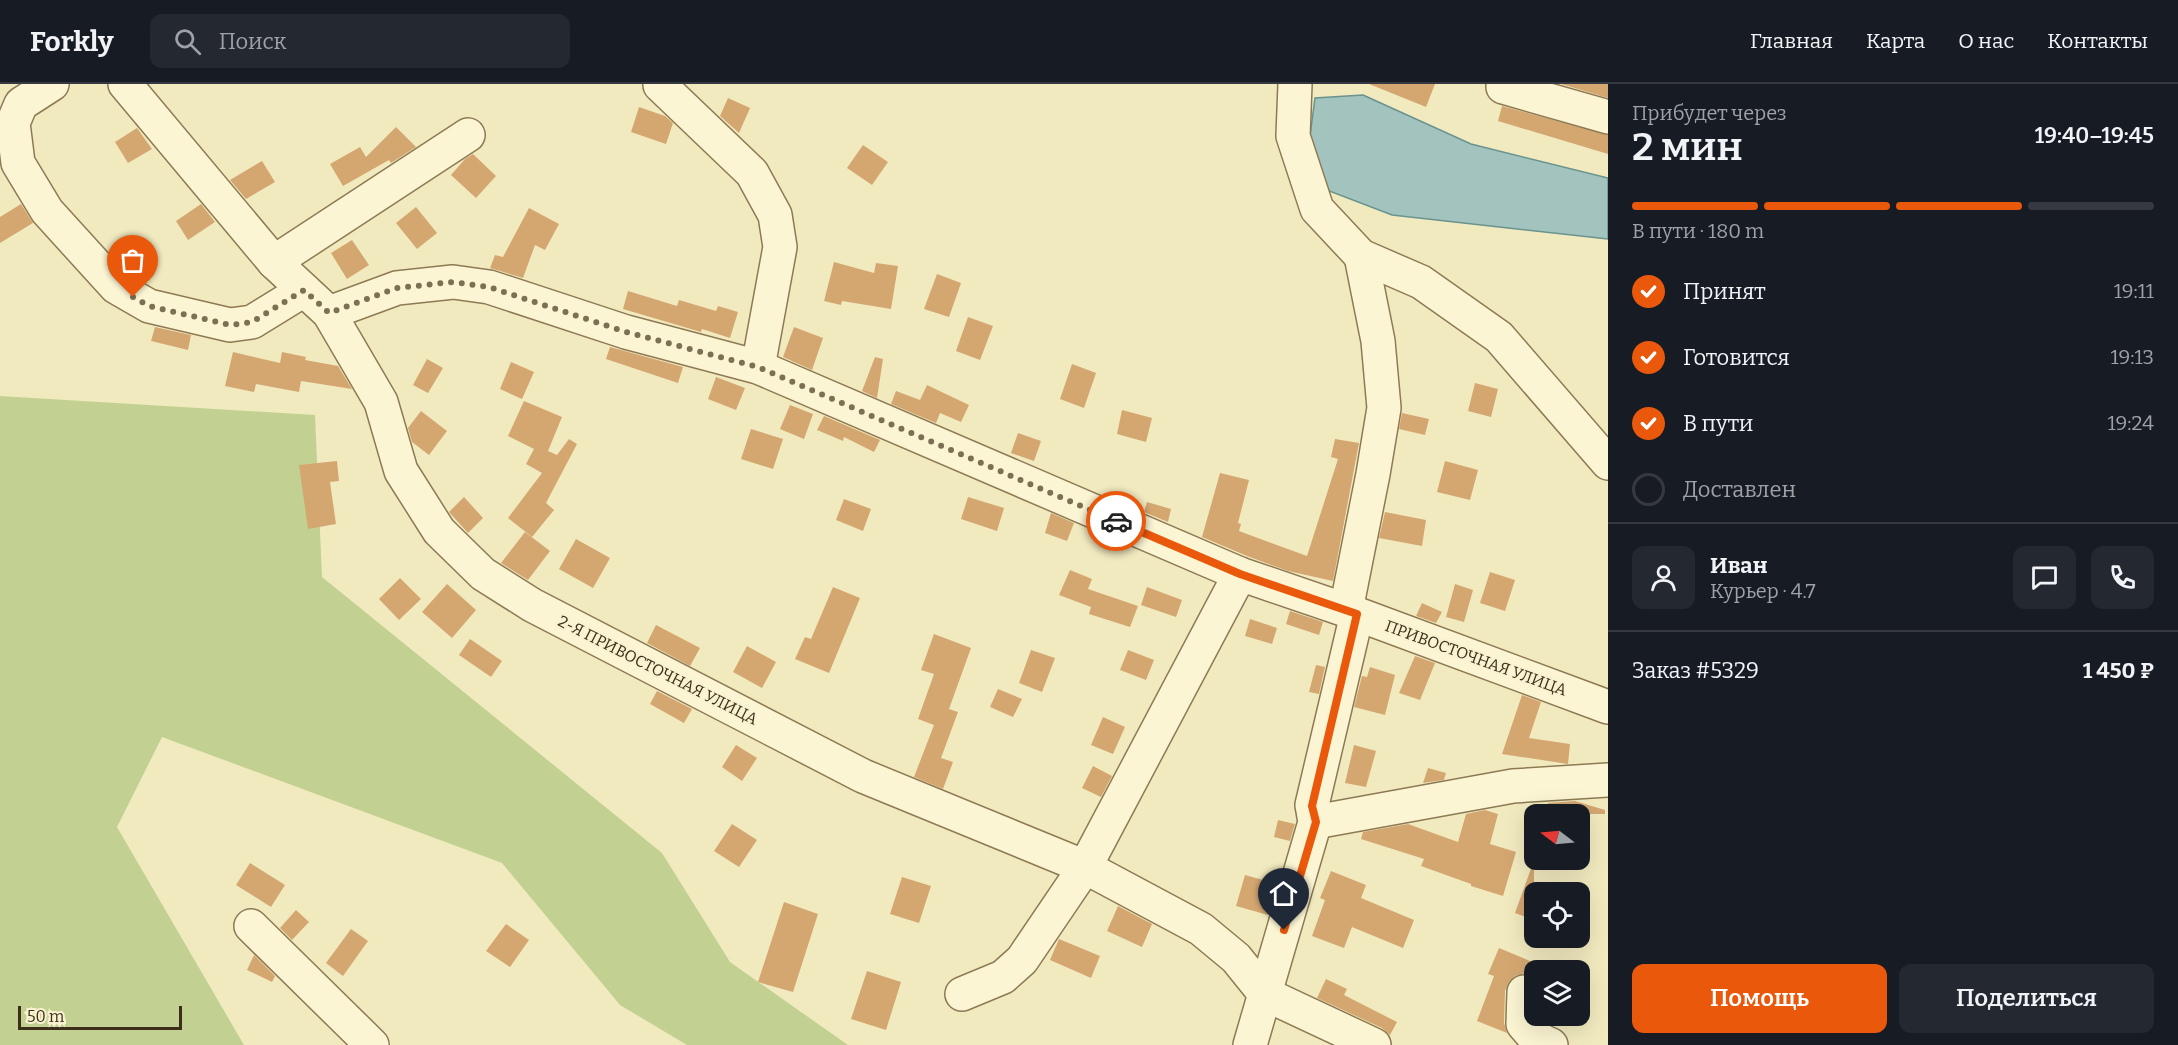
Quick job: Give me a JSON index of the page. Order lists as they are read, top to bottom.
{
  "streets": {
    "street": ["ПРИВОСТОЧНАЯ УЛИЦА", "2-Я ПРИВОСТОЧНАЯ УЛИЦА"]
  },
  "crossings": [
    ["ПРИВОСТОЧНАЯ УЛИЦА", "2-Я ПРИВОСТОЧНАЯ УЛИЦА"]
  ],
  "scale_bar": "50 m",
  "north": "left",
  "page": {
    "header": "Forkly",
    "search": "Поиск",
    "nav": [
      "Главная",
      "Карта",
      "О нас",
      "Контакты"
    ],
    "heading": ["2 мин", "Прибудет через", "19:40–19:45"],
    "panel": [
      "Иван",
      "Курьер · 4.7",
      "Заказ #5329",
      "1 450 ₽"
    ],
    "bar": "В пути · 180 m",
    "list": [
      ["Принят", "19:11"],
      ["Готовится", "19:13"],
      ["В пути", "19:24"],
      "Доставлен"
    ],
    "buttons": ["Помощь", "Поделиться"],
    "scale": "50 m"
  }
}
